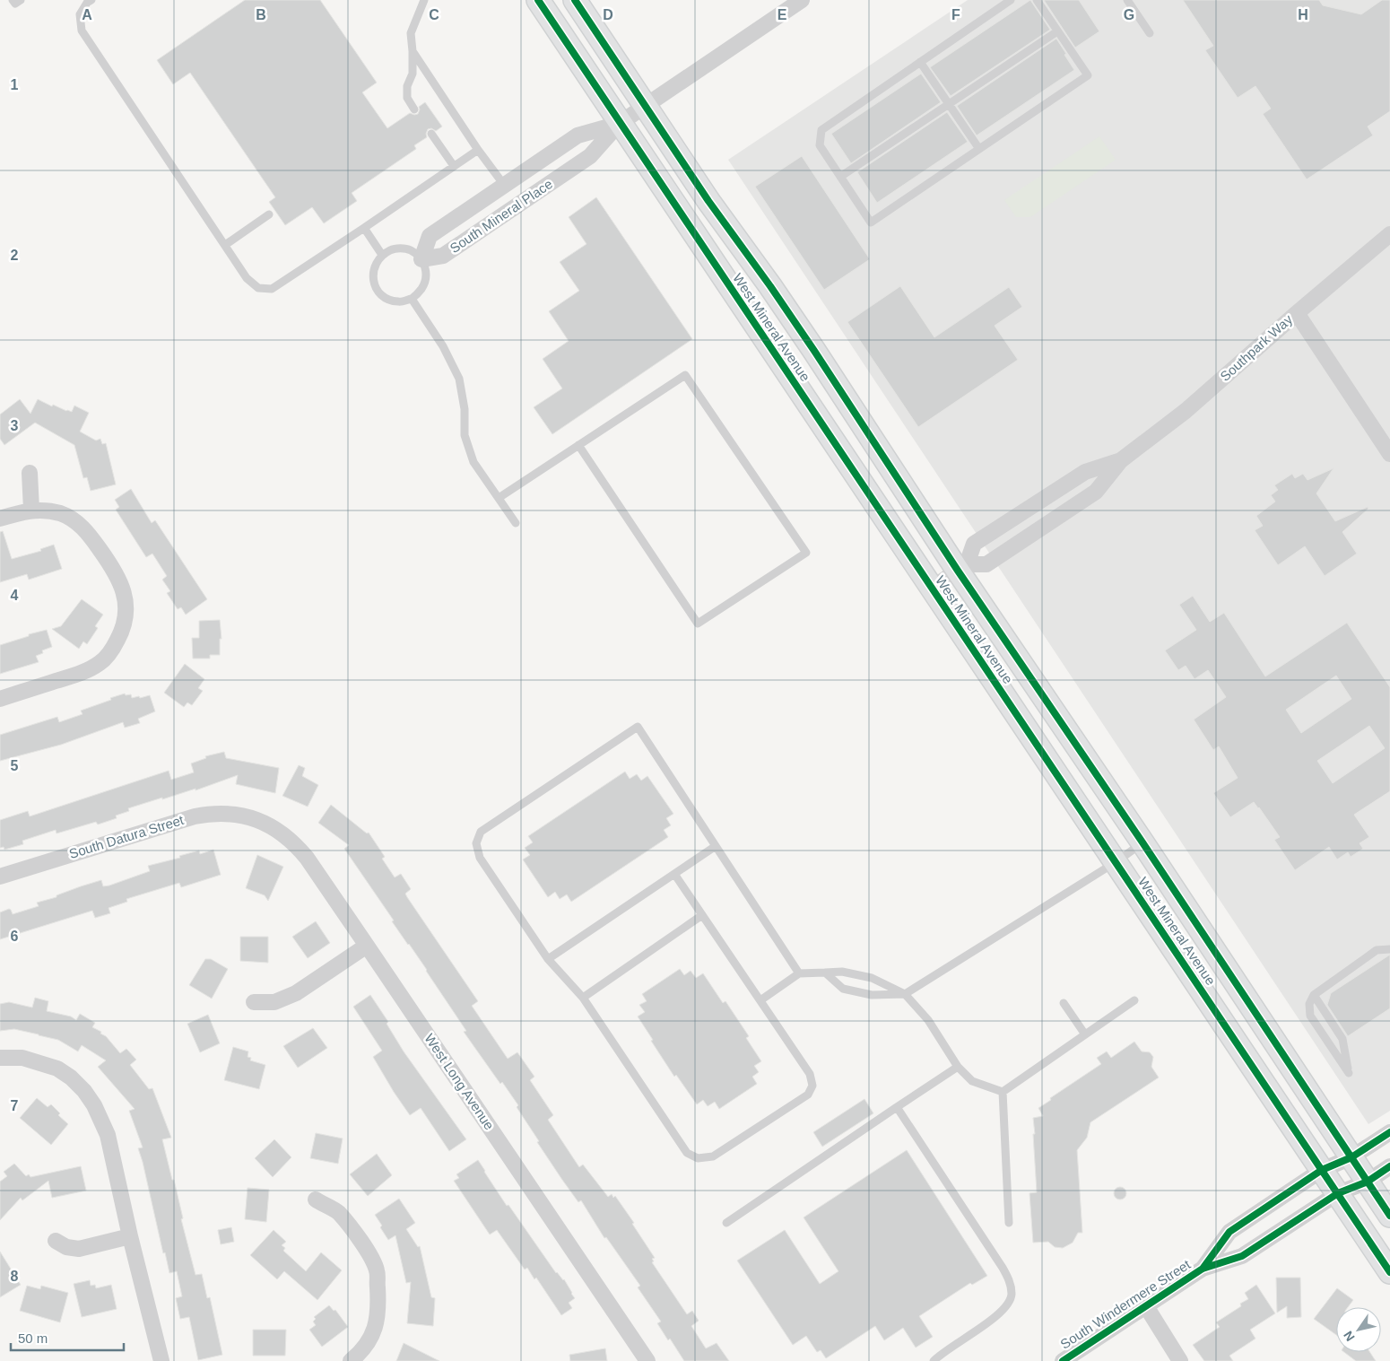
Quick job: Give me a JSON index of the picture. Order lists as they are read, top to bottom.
{
  "streets": {
    "main road": ["West Mineral Avenue"],
    "street": [
      "South Mineral Place",
      "Southpark Way",
      "South Datura Street",
      "West Long Avenue",
      "South Windermere Street"
    ]
  },
  "crossings": [
    ["South Mineral Place", "West Mineral Avenue"],
    ["West Mineral Avenue", "Southpark Way"],
    ["West Mineral Avenue", "South Windermere Street"],
    ["South Datura Street", "West Long Avenue"]
  ],
  "scale_bar": "50 m",
  "north": "bottom left",
  "grid": {
    "columns": [
      "A",
      "B",
      "C",
      "D",
      "E",
      "F",
      "G",
      "H"
    ],
    "rows": [
      "1",
      "2",
      "3",
      "4",
      "5",
      "6",
      "7",
      "8"
    ]
  }
}
